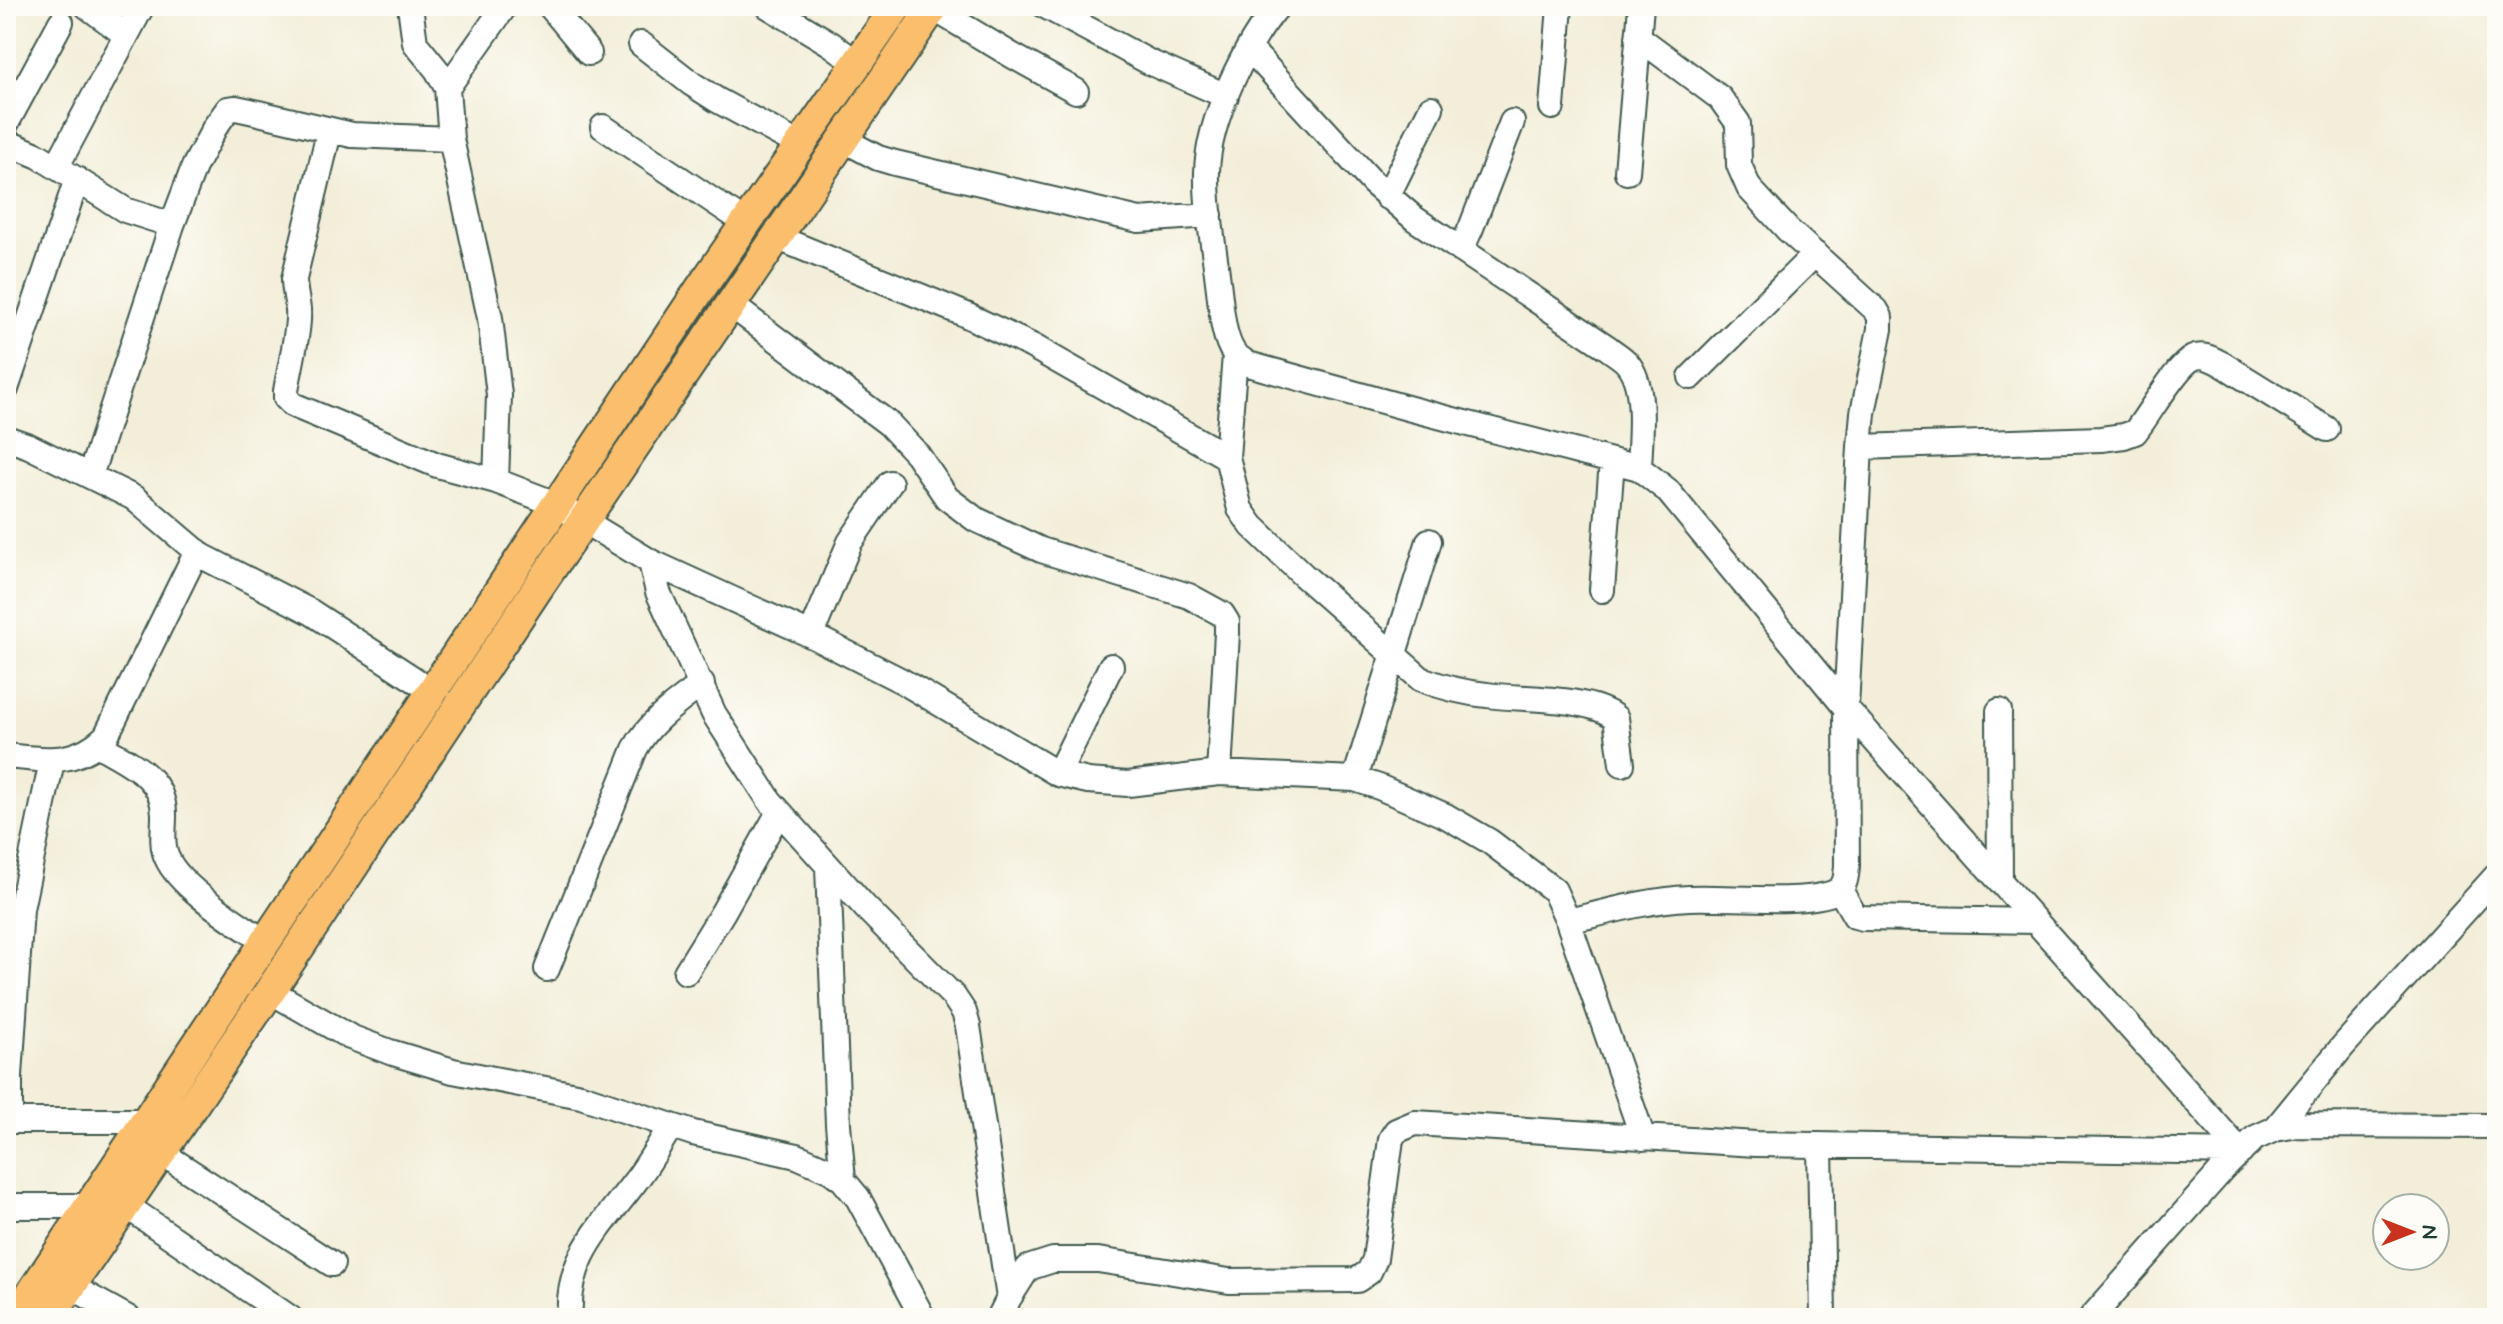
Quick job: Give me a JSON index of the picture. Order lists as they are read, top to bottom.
{
  "north": "right"
}
